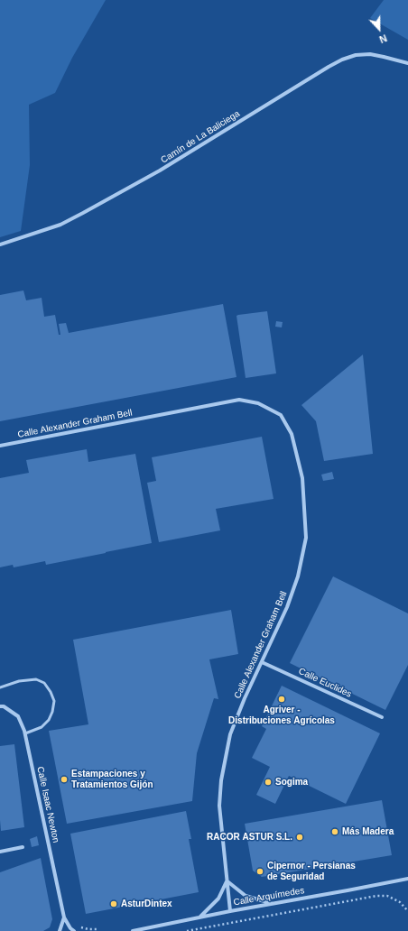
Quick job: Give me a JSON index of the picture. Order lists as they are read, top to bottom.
{
  "streets": {
    "street": [
      "Camín de La Baliciega",
      "Calle Alexander Graham Bell",
      "Calle Euclides",
      "Calle Isaac Newton",
      "Calle Arquímedes"
    ]
  },
  "crossings": [
    ["Calle Alexander Graham Bell", "Calle Euclides"],
    ["Calle Alexander Graham Bell", "Calle Arquímedes"]
  ],
  "places": [
    "Agriver - Distribuciones Agrícolas",
    "Estampaciones y Tratamientos Gijón",
    "Sogima",
    "Más Madera",
    "RACOR ASTUR S.L.",
    "Cipernor - Persianas de Seguridad",
    "AsturDintex"
  ],
  "north": "bottom"
}
